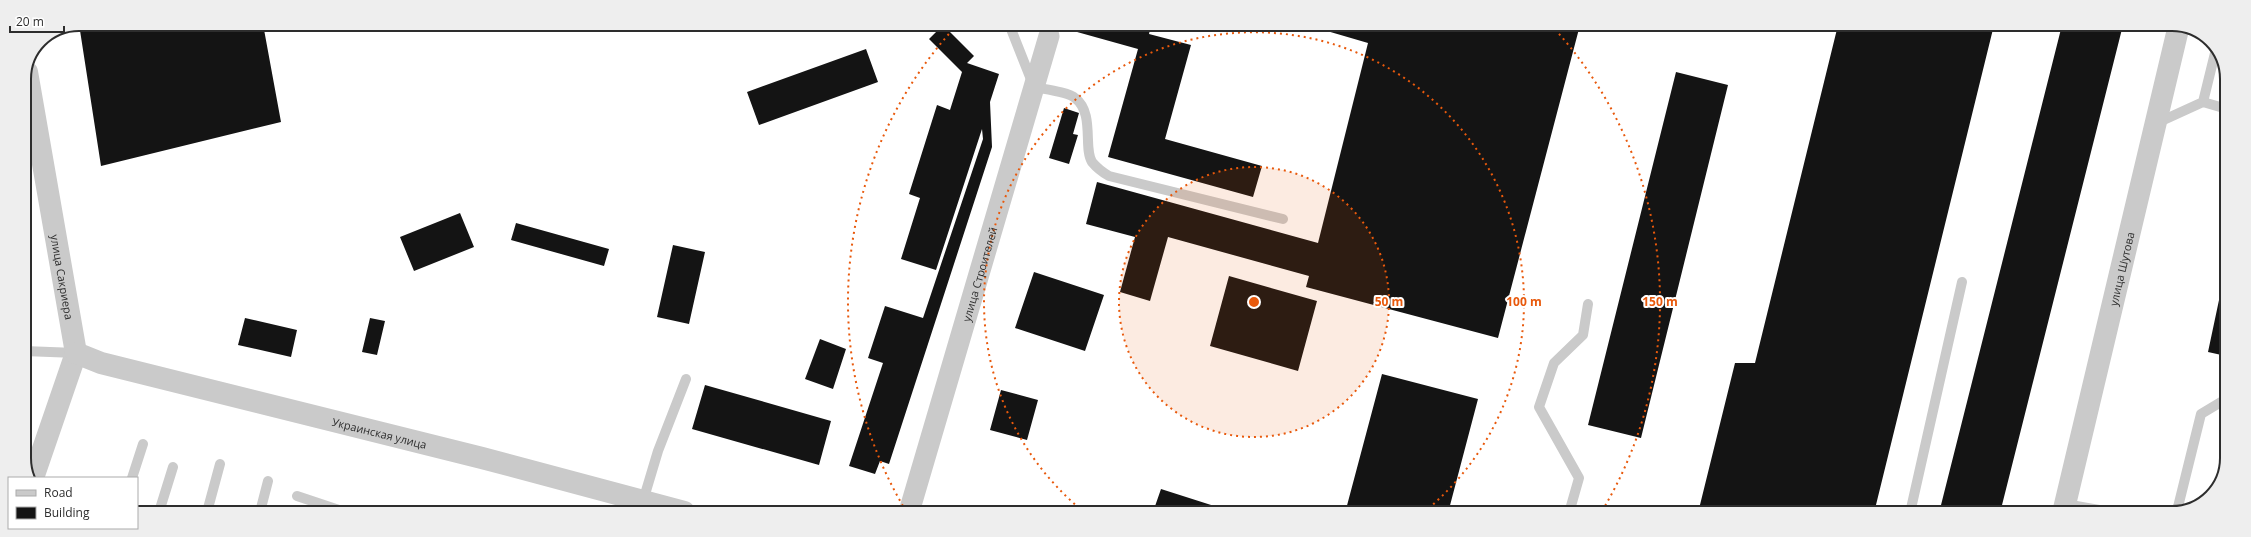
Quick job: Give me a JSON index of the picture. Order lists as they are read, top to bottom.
{
  "streets": {
    "street": [
      "улица Шутова",
      "улица Строителей",
      "улица Сакриера",
      "Украинская улица"
    ]
  },
  "crossings": [
    ["улица Сакриера", "Украинская улица"]
  ],
  "legend": ["Road", "Building"],
  "scale_bar": "20 m",
  "rings": ["50 m", "100 m", "150 m"]
}
